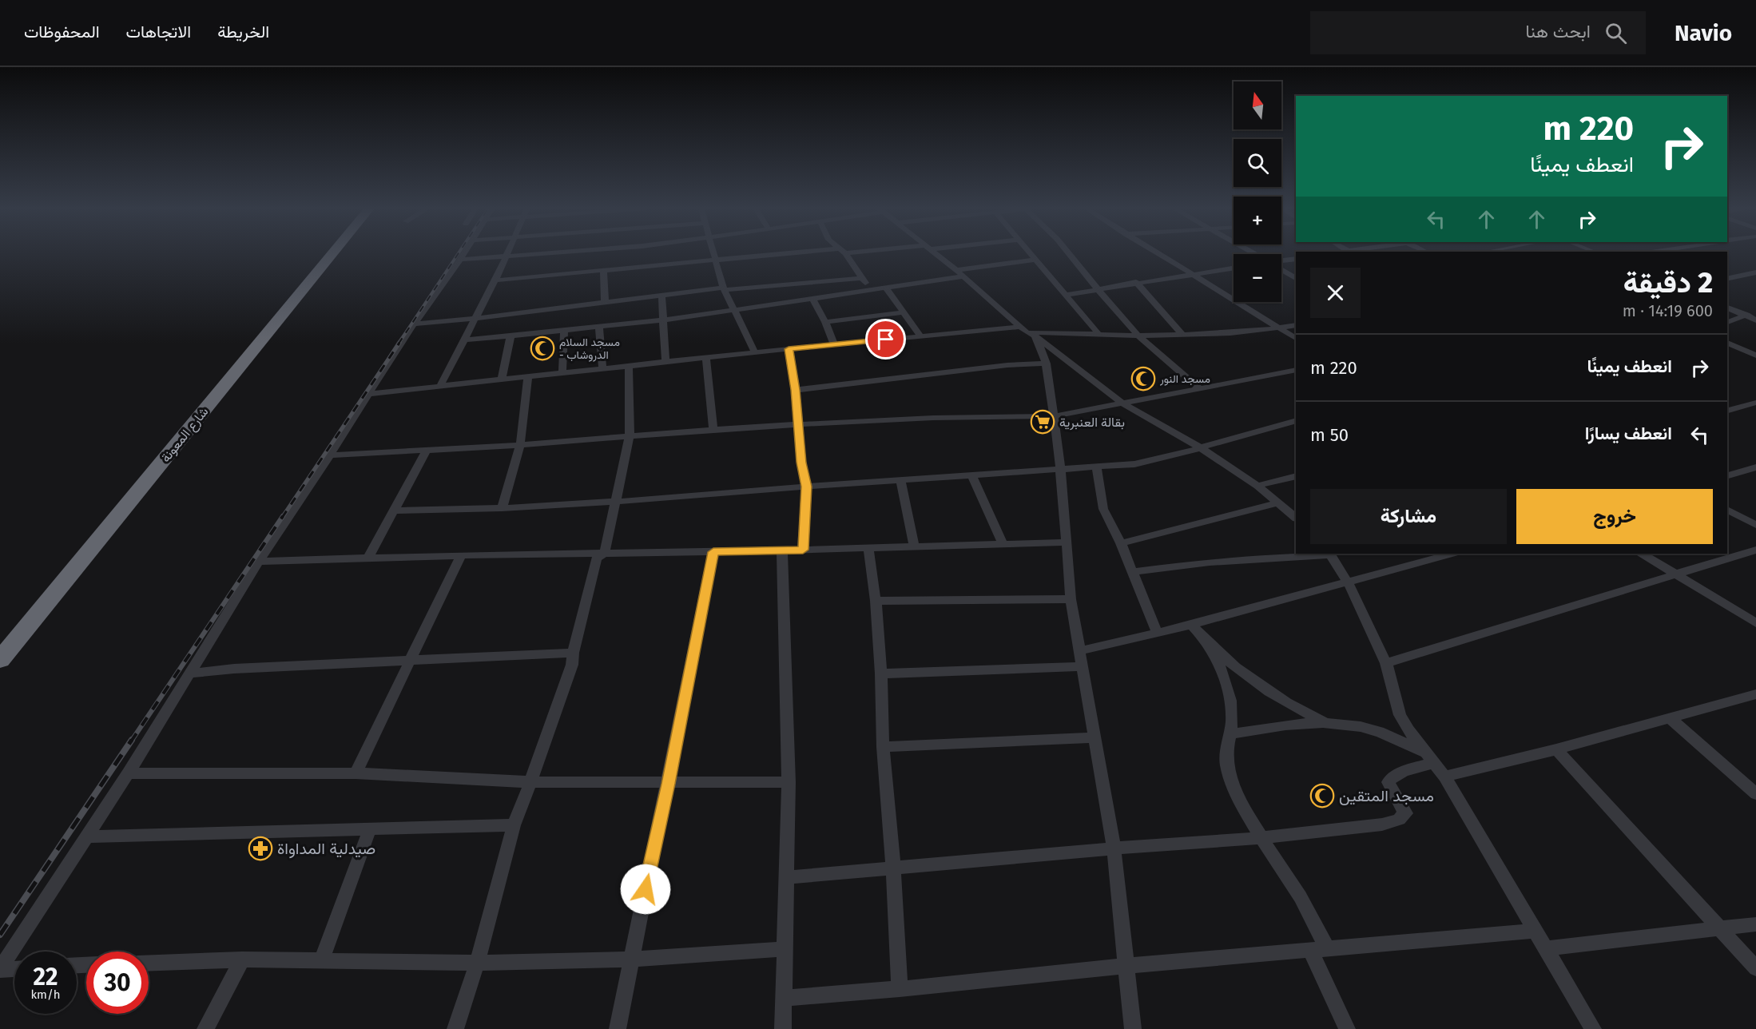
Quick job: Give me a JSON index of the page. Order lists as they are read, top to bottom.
{
  "streets": {
    "highway": ["شارع المعونة"]
  },
  "places": {
    "mosque": ["مسجد السلام - الدروشاب", "مسجد النور", "مسجد المتقين"],
    "supermarket": ["بقالة العنبرية"],
    "pharmacy": ["صيدلية المداواة"]
  },
  "north": "top",
  "page": {
    "header": "Navio",
    "search": "ابحث هنا",
    "nav": ["الخريطة", "الاتجاهات", "المحفوظات"],
    "map_buttons": ["+", "−"],
    "turn": ["220 m", "انعطف يمينًا"],
    "heading": ["2 دقيقة", "600 m · 14:19"],
    "list": [
      {
        "name": "انعطف يمينًا",
        "value": "220 m"
      },
      {
        "name": "انعطف يسارًا",
        "value": "50 m"
      }
    ],
    "buttons": ["خروج", "مشاركة"],
    "speed": "22 km/h",
    "limit": "30"
  }
}
